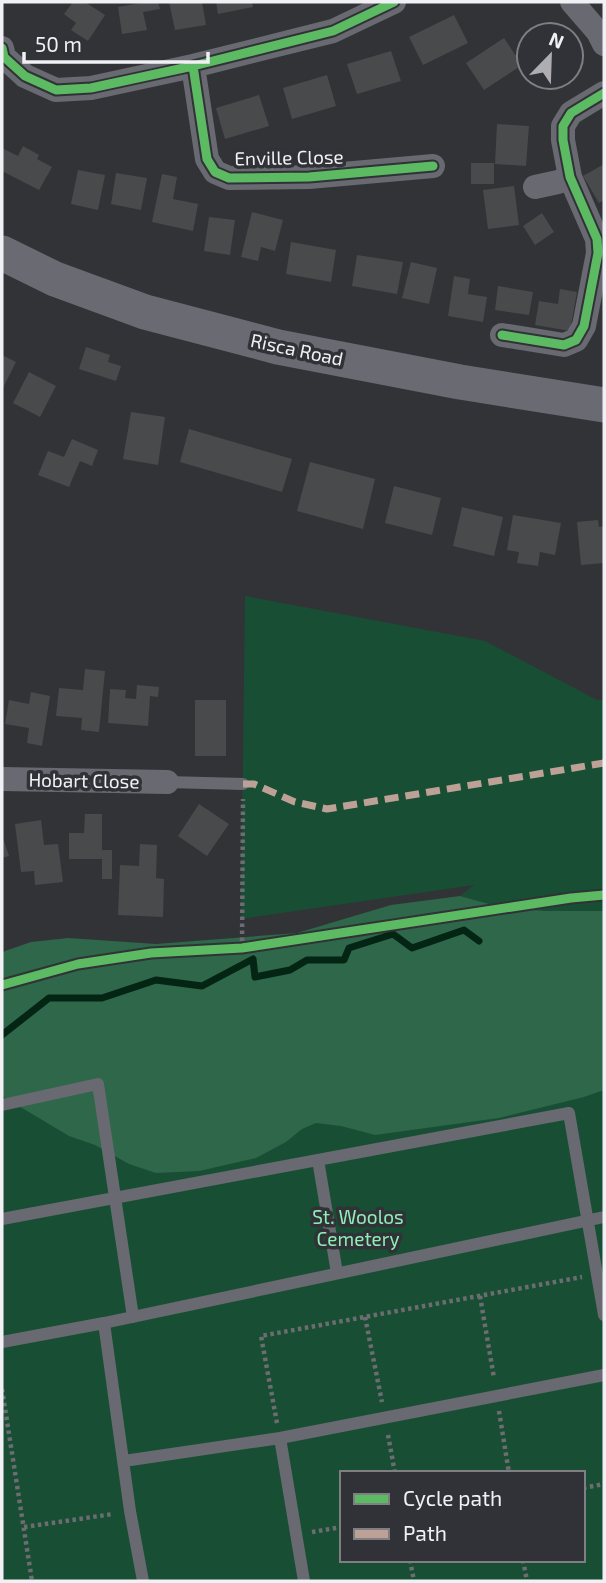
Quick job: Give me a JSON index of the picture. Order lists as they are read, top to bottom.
{
  "streets": {
    "main road": ["Risca Road"],
    "street": ["Enville Close", "Hobart Close"]
  },
  "parks": ["St. Woolos Cemetery"],
  "legend": ["Cycle path", "Path"],
  "scale_bar": "50 m",
  "north": "top right"
}
